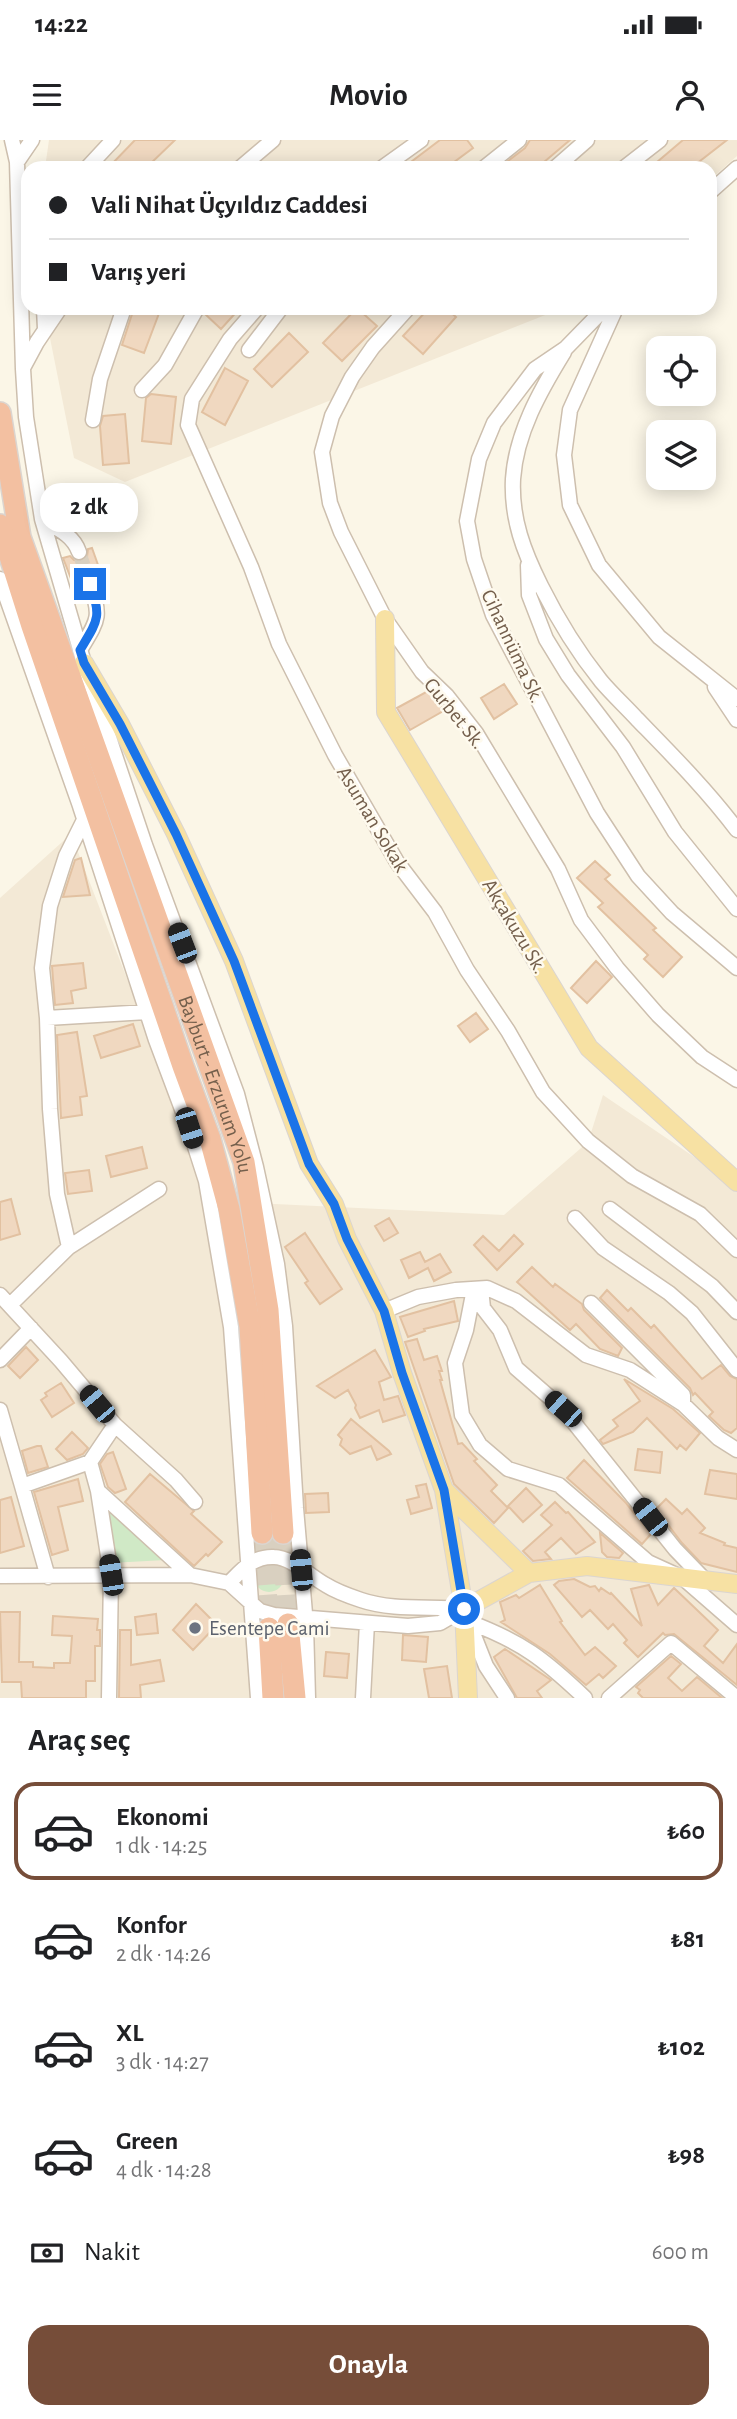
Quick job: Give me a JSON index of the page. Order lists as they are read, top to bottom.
{
  "streets": {
    "highway": ["Bayburt - Erzurum Yolu"],
    "main road": ["Akçakuzu Sk."],
    "street": ["Cihannüma Sk.", "Gurbet Sk.", "Asuman Sokak"]
  },
  "crossings": [
    ["Gurbet Sk.", "Akçakuzu Sk."]
  ],
  "places": ["Esentepe Cami"],
  "page": {
    "status": "14:22",
    "header": "Movio",
    "banner": ["Vali Nihat Üçyıldız Caddesi", "Varış yeri"],
    "bubble": "2 dk",
    "heading": "Araç seç",
    "list": [
      {
        "name": "Ekonomi",
        "note": "1 dk · 14:25",
        "value": "₺60"
      },
      {
        "name": "Konfor",
        "note": "2 dk · 14:26",
        "value": "₺81"
      },
      {
        "name": "XL",
        "note": "3 dk · 14:27",
        "value": "₺102"
      },
      {
        "name": "Green",
        "note": "4 dk · 14:28",
        "value": "₺98"
      }
    ],
    "pay": ["Nakit", "600 m"],
    "buttons": "Onayla"
  }
}
